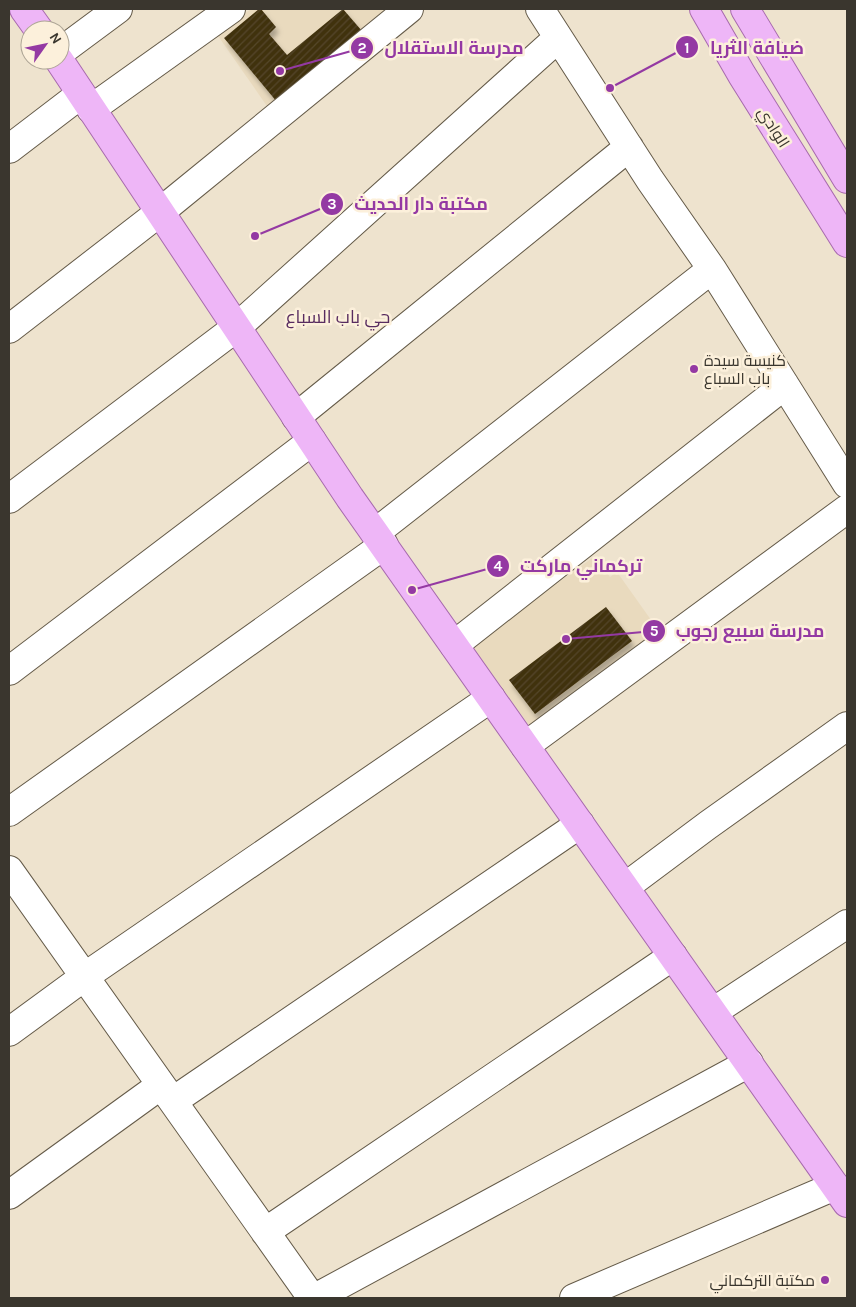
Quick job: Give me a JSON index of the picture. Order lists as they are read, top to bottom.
{
  "streets": {
    "main road": ["الوادي"]
  },
  "districts": ["حي باب السباع"],
  "places": [
    "مدرسة الاستقلال",
    "ضيافة الثريا",
    "مكتبة دار الحديث",
    "كنيسة سيدة باب السباع",
    "تركماني ماركت",
    "مدرسة سبيع رجوب",
    "مكتبة التركماني"
  ],
  "north": "top right"
}
